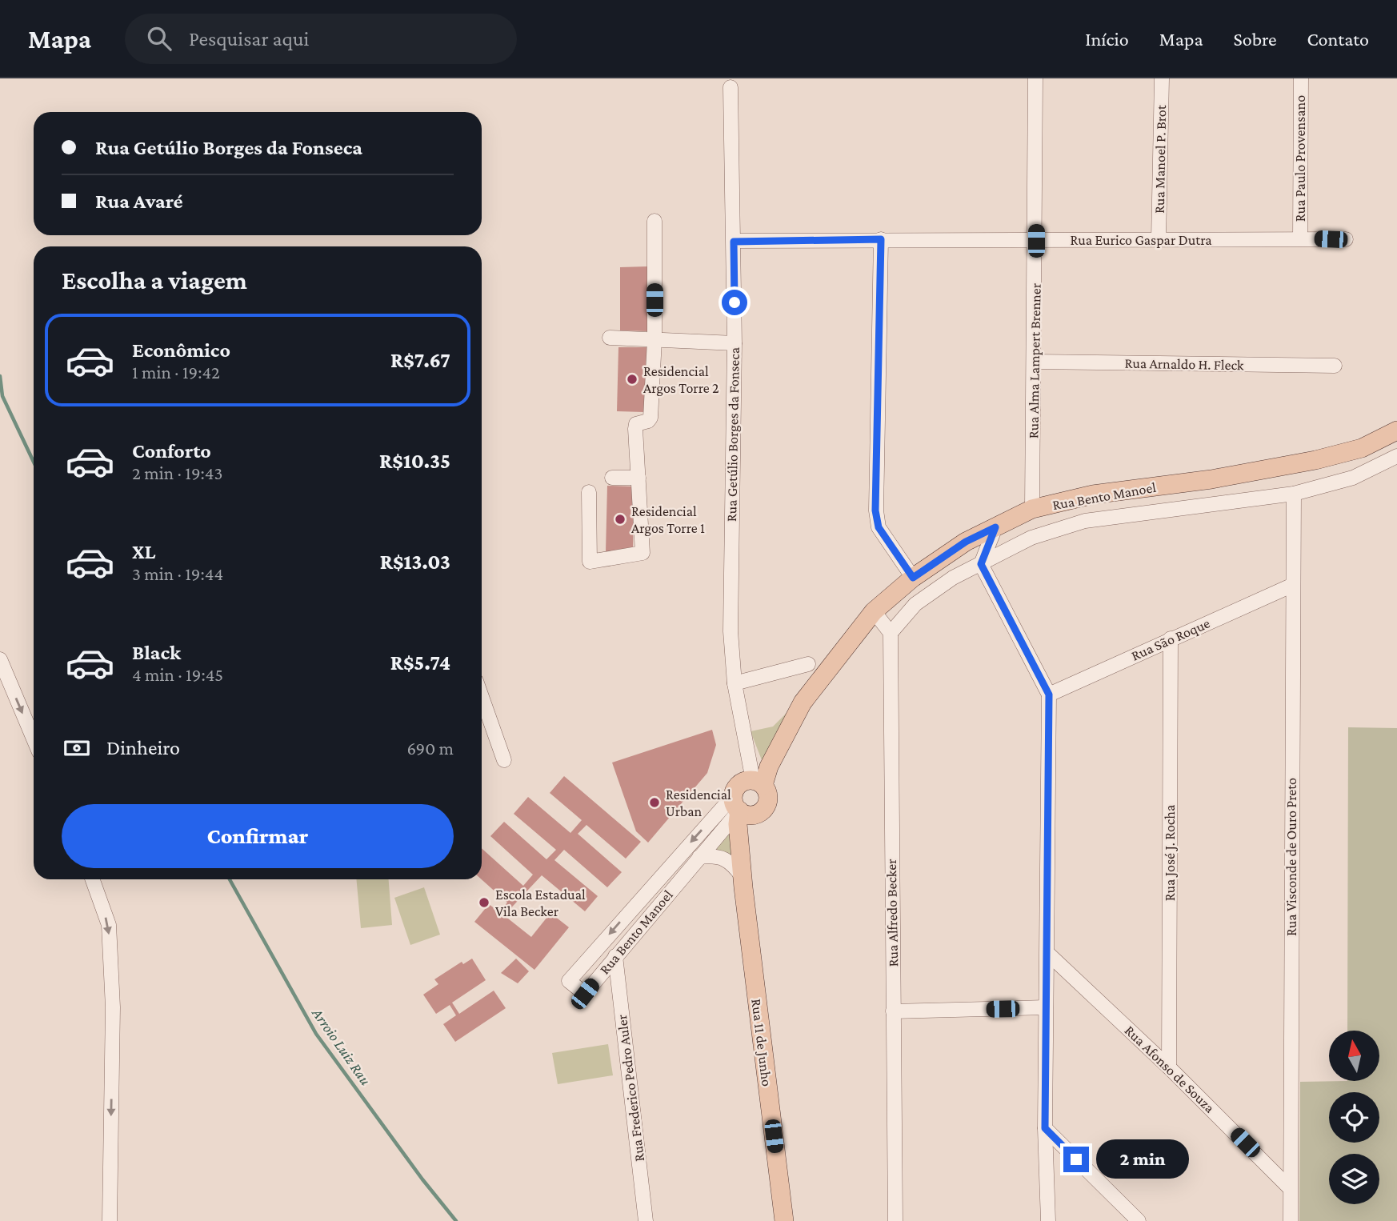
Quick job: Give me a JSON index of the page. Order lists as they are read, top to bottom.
{
  "streets": {
    "main road": ["Rua Bento Manoel", "Rua 11 de Junho"],
    "street": [
      "Rua Paulo Provensano",
      "Rua Manoel P. Brot",
      "Rua Eurico Gaspar Dutra",
      "Rua Alma Lampert Brenner",
      "Rua Arnaldo H. Fleck",
      "Rua Getúlio Borges da Fonseca",
      "Rua São Roque",
      "Rua José J. Rocha",
      "Rua Visconde de Ouro Preto",
      "Rua Alfredo Becker",
      "Rua Afonso de Souza",
      "Rua Frederico Pedro Auler"
    ]
  },
  "crossings": [
    ["Rua Paulo Provensano", "Rua Eurico Gaspar Dutra"],
    ["Rua Manoel P. Brot", "Rua Eurico Gaspar Dutra"],
    ["Rua Eurico Gaspar Dutra", "Rua Alma Lampert Brenner"],
    ["Rua Eurico Gaspar Dutra", "Rua Getúlio Borges da Fonseca"],
    ["Rua Alma Lampert Brenner", "Rua Arnaldo H. Fleck"],
    ["Rua Alma Lampert Brenner", "Rua Bento Manoel"],
    ["Rua Getúlio Borges da Fonseca", "Rua Bento Manoel"],
    ["Rua Getúlio Borges da Fonseca", "Rua 11 de Junho"],
    ["Rua Bento Manoel", "Rua 11 de Junho"],
    ["Rua Bento Manoel", "Rua Frederico Pedro Auler"],
    ["Rua São Roque", "Rua José J. Rocha"],
    ["Rua São Roque", "Rua Visconde de Ouro Preto"],
    ["Rua José J. Rocha", "Rua Afonso de Souza"],
    ["Rua Visconde de Ouro Preto", "Rua Afonso de Souza"]
  ],
  "water": ["Arroio Luiz Rau"],
  "places": [
    "Residencial Argos Torre 2",
    "Residencial Argos Torre 1",
    "Residencial Urban",
    "Escola Estadual Vila Becker"
  ],
  "north": "top",
  "page": {
    "header": "Mapa",
    "search": "Pesquisar aqui",
    "nav": [
      "Início",
      "Mapa",
      "Sobre",
      "Contato"
    ],
    "banner": ["Rua Getúlio Borges da Fonseca", "Rua Avaré"],
    "heading": "Escolha a viagem",
    "list": [
      {
        "name": "Econômico",
        "note": "1 min · 19:42",
        "value": "R$7.67"
      },
      {
        "name": "Conforto",
        "note": "2 min · 19:43",
        "value": "R$10.35"
      },
      {
        "name": "XL",
        "note": "3 min · 19:44",
        "value": "R$13.03"
      },
      {
        "name": "Black",
        "note": "4 min · 19:45",
        "value": "R$5.74"
      }
    ],
    "pay": ["Dinheiro", "690 m"],
    "buttons": "Confirmar",
    "bubble": "2 min"
  }
}
